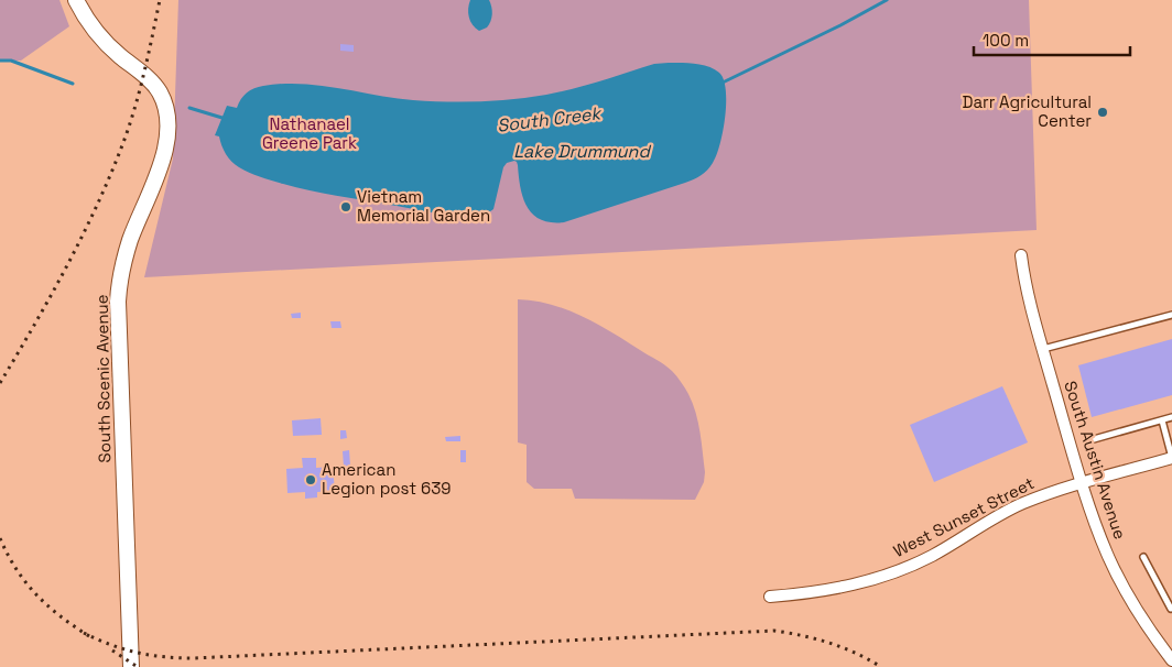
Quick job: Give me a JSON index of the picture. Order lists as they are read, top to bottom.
{
  "streets": {
    "main road": ["South Scenic Avenue"],
    "street": ["South Austin Avenue", "West Sunset Street"]
  },
  "crossings": [
    ["South Austin Avenue", "West Sunset Street"]
  ],
  "water": ["South Creek", "Lake Drummund"],
  "parks": ["Nathanael Greene Park"],
  "places": ["Darr Agricultural Center", "Vietnam Memorial Garden", "American Legion post 639"],
  "scale_bar": "100 m"
}
